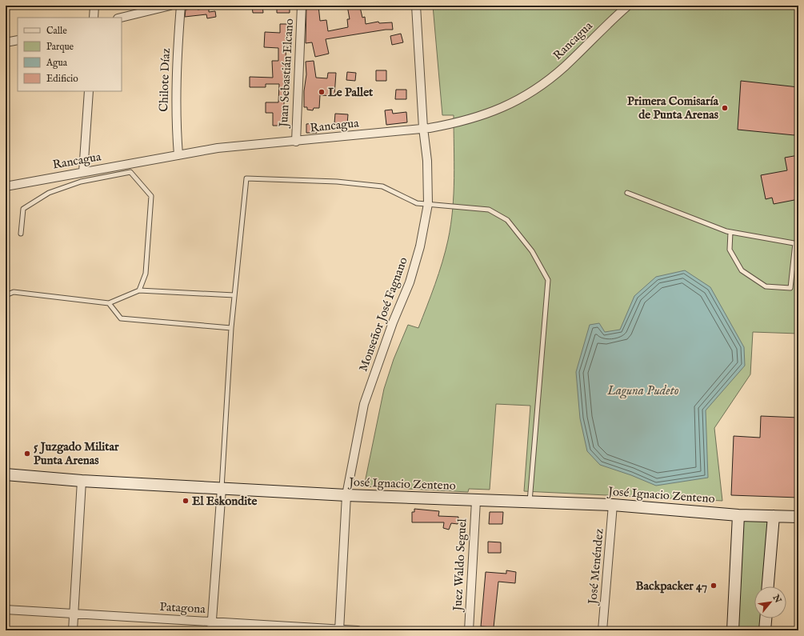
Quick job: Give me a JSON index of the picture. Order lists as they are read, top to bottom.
{
  "streets": {
    "street": [
      "Rancagua",
      "Juan Sebastián Elcano",
      "Chilote Díaz",
      "Monseñor José Fagnano",
      "José Ignacio Zenteno",
      "Juez Waldo Seguel",
      "José Menéndez",
      "Patagona"
    ]
  },
  "crossings": [
    ["Rancagua", "Juan Sebastián Elcano"],
    ["Rancagua", "Chilote Díaz"],
    ["Rancagua", "Monseñor José Fagnano"],
    ["Monseñor José Fagnano", "José Ignacio Zenteno"],
    ["Monseñor José Fagnano", "Patagona"],
    ["José Ignacio Zenteno", "Juez Waldo Seguel"],
    ["José Ignacio Zenteno", "José Menéndez"]
  ],
  "water": ["Laguna Pudeto"],
  "places": [
    "Le Pallet",
    "Primera Comisaría de Punta Arenas",
    "5 Juzgado Militar Punta Arenas",
    "El Eskondite",
    "Backpacker 47"
  ],
  "legend": [
    "Calle",
    "Parque",
    "Agua",
    "Edificio"
  ],
  "north": "top right"
}
